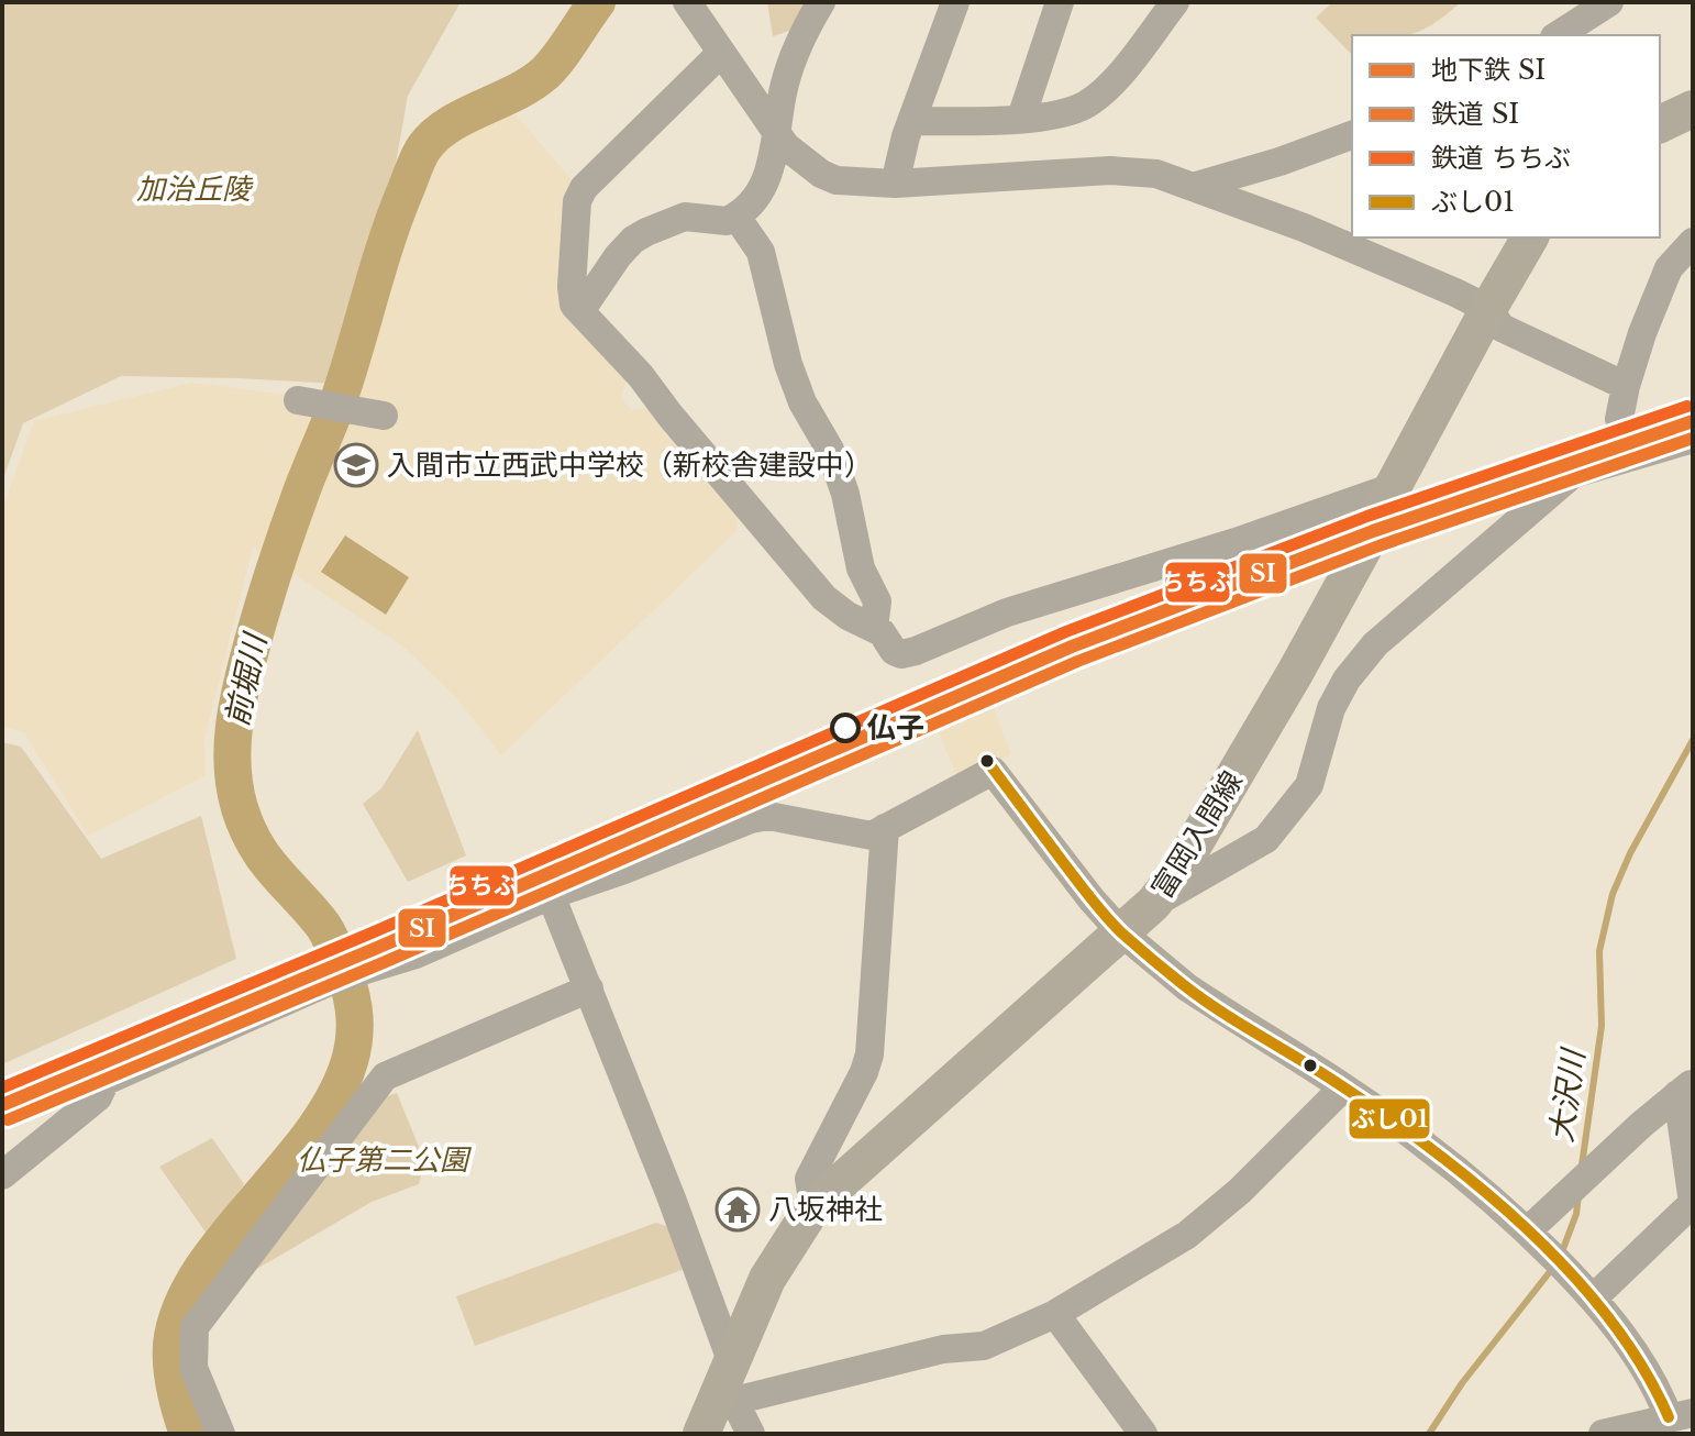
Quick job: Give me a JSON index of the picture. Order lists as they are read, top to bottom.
{
  "streets": {
    "main road": ["富岡入間線"]
  },
  "water": ["前堀川", "大沢川"],
  "parks": ["加治丘陵", "仏子第二公園"],
  "places": {
    "school or university": ["入間市立西武中学校（新校舎建設中）"],
    "other": ["仏子"],
    "temple": ["八坂神社"]
  },
  "lines": [
    "rail line ちちぶ",
    "metro line SI",
    "rail line SI",
    "transit line ぶし01"
  ],
  "legend": [
    "地下鉄 SI",
    "鉄道 SI",
    "鉄道 ちちぶ",
    "ぶし01"
  ]
}
